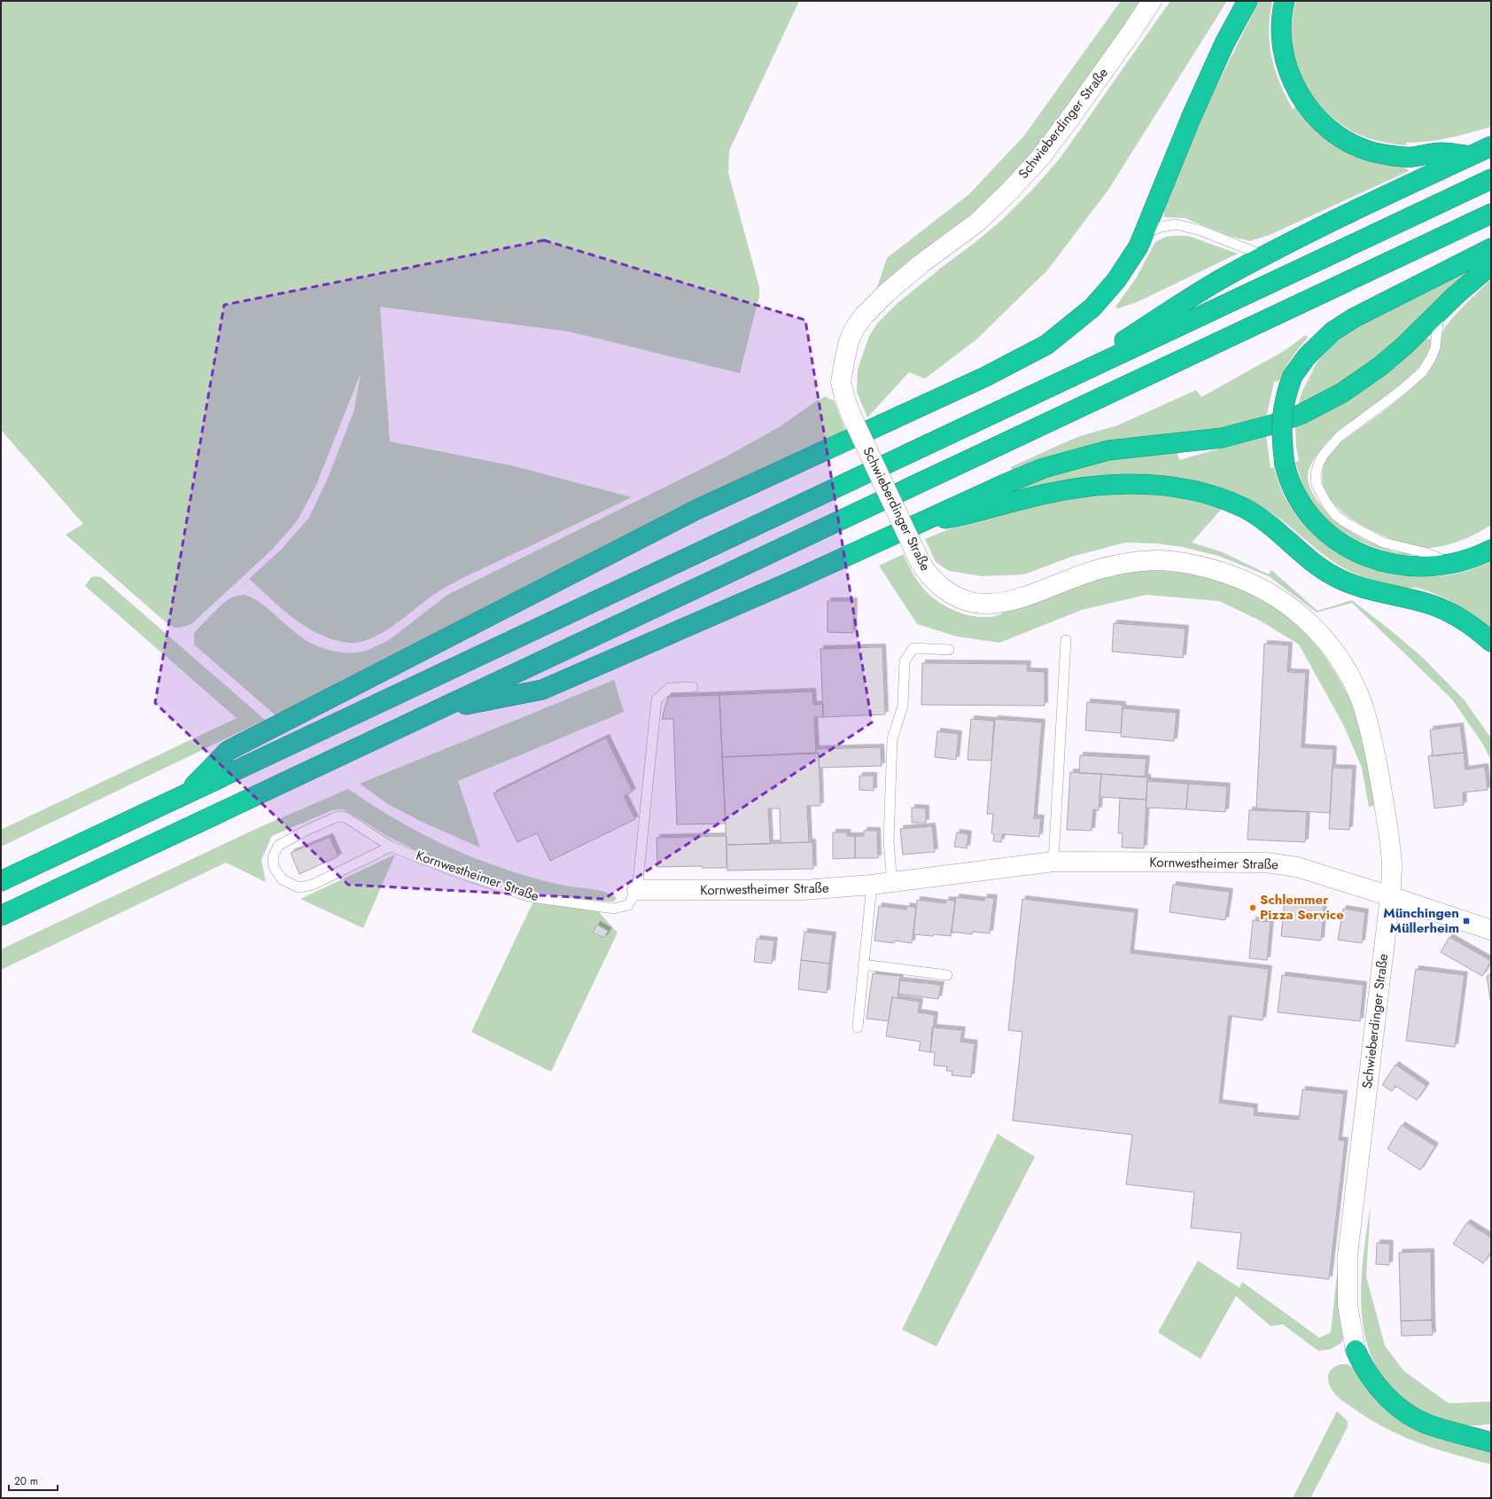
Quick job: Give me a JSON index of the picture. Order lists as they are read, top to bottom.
{
  "streets": {
    "street": ["Schwieberdinger Straße", "Kornwestheimer Straße"]
  },
  "crossings": [
    ["Schwieberdinger Straße", "Kornwestheimer Straße"]
  ],
  "places": {
    "other": ["Schlemmer Pizza Service"],
    "transit": ["Münchingen Müllerheim"]
  },
  "scale_bar": "20 m"
}
